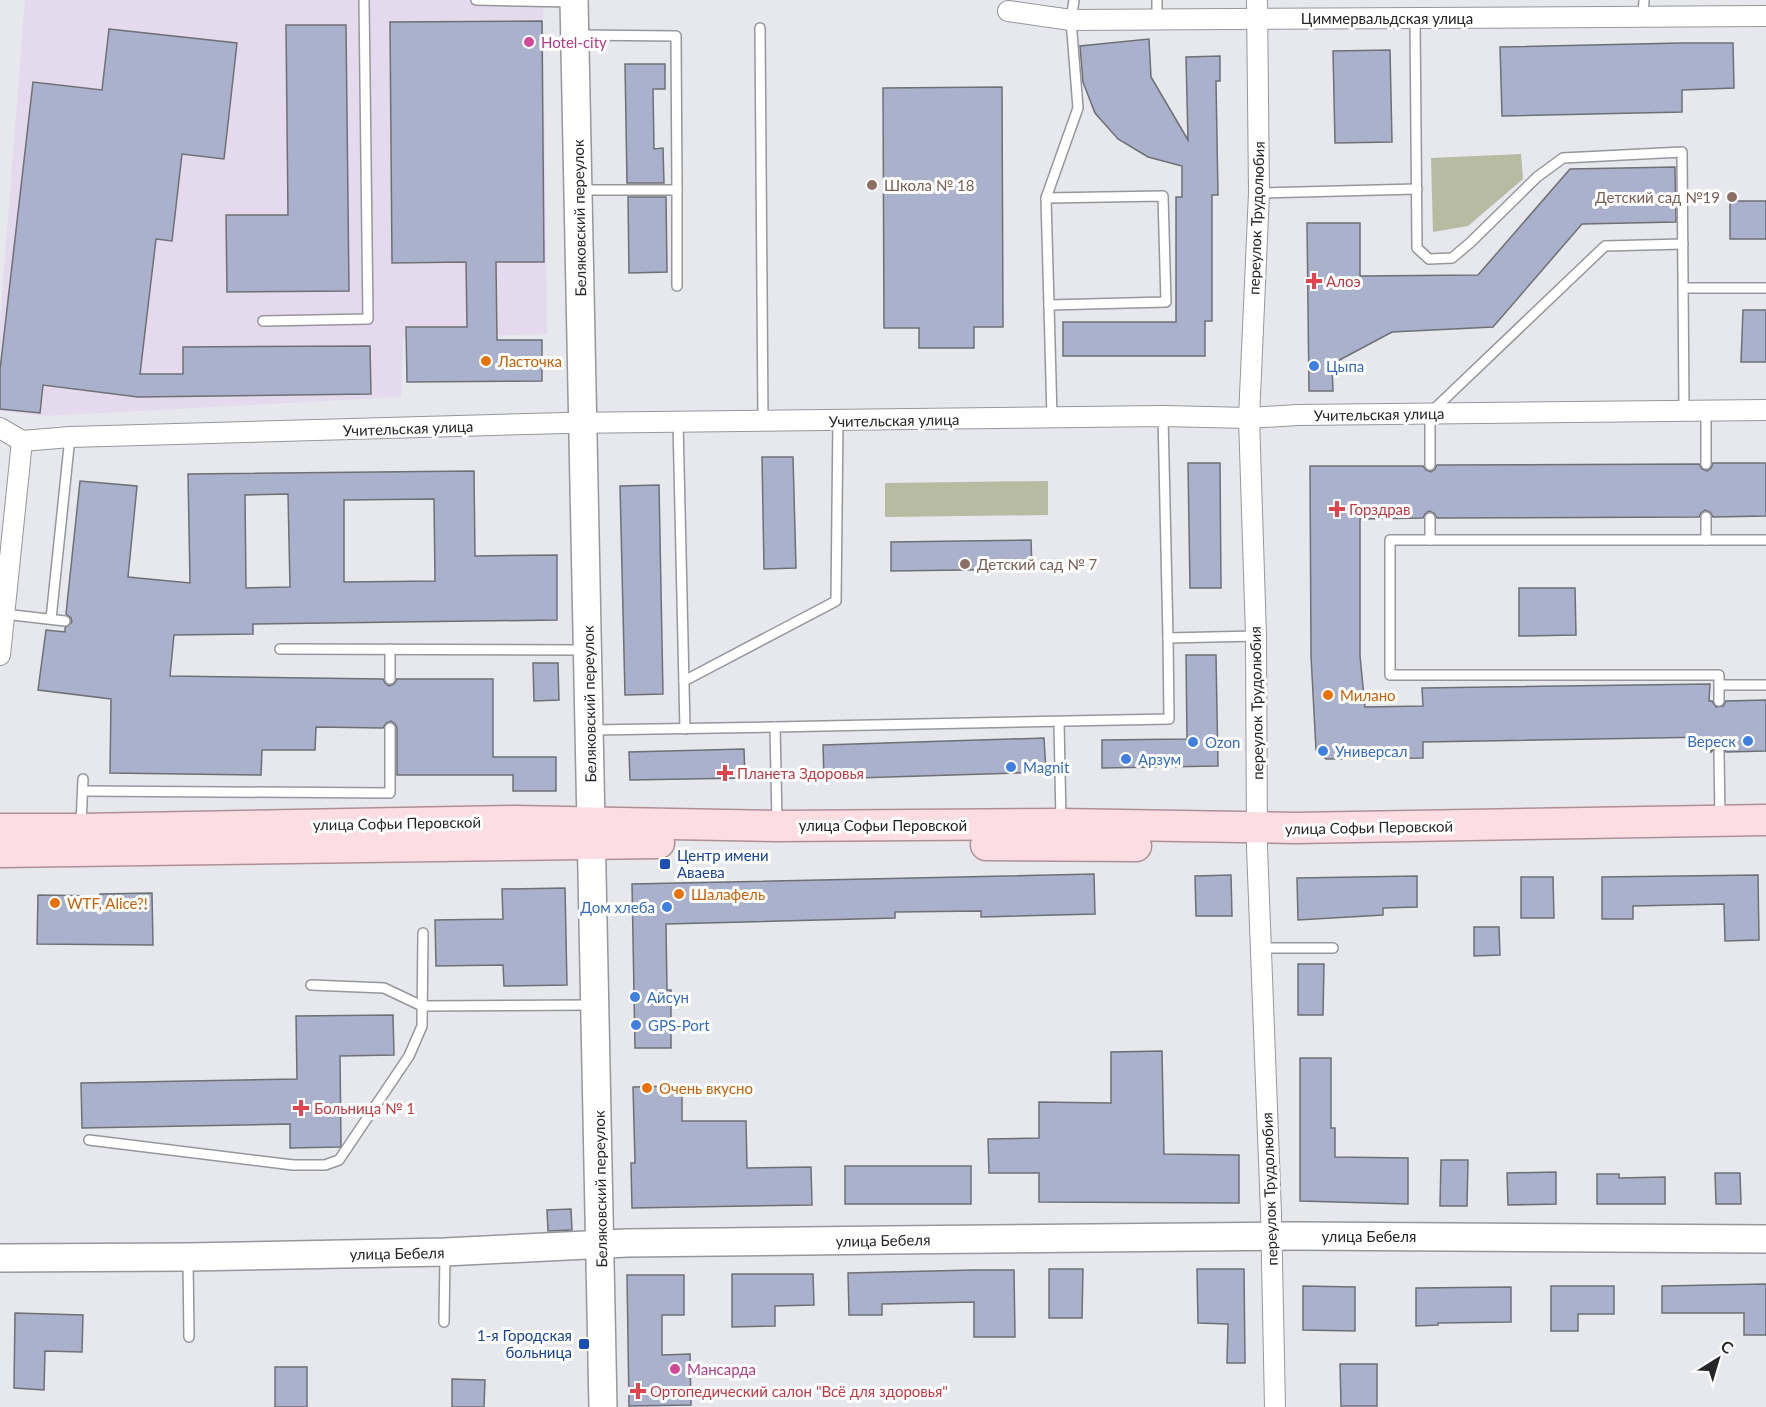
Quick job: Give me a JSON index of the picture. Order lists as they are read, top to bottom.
{
  "streets": {
    "main road": ["улица Софьи Перовской"],
    "street": [
      "Циммервальдская улица",
      "Беляковский переулок",
      "переулок Трудолюбия",
      "Учительская улица",
      "улица Бебеля"
    ]
  },
  "crossings": [
    ["Циммервальдская улица", "переулок Трудолюбия"],
    ["Беляковский переулок", "Учительская улица"],
    ["Беляковский переулок", "улица Софьи Перовской"],
    ["Беляковский переулок", "улица Бебеля"],
    ["переулок Трудолюбия", "Учительская улица"],
    ["переулок Трудолюбия", "улица Софьи Перовской"],
    ["переулок Трудолюбия", "улица Бебеля"]
  ],
  "places": {
    "other": [
      "Hotel-city",
      "Школа № 18",
      "Детский сад №19",
      "Ласточка",
      "Цыпа",
      "Детский сад № 7",
      "Милано",
      "Вереск",
      "Ozon",
      "Универсал",
      "Арзум",
      "Magnit",
      "Шалафель",
      "WTF, Alice?!",
      "Дом хлеба",
      "Айсун",
      "GPS-Port",
      "Очень вкусно",
      "Мансарда"
    ],
    "health": [
      "Алоэ",
      "Горздрав",
      "Планета Здоровья",
      "Больница № 1",
      "Ортопедический салон \"Всё для здоровья\""
    ],
    "transit": ["Центр имени Аваева", "1-я Городская больница"]
  },
  "north": "top right"
}
